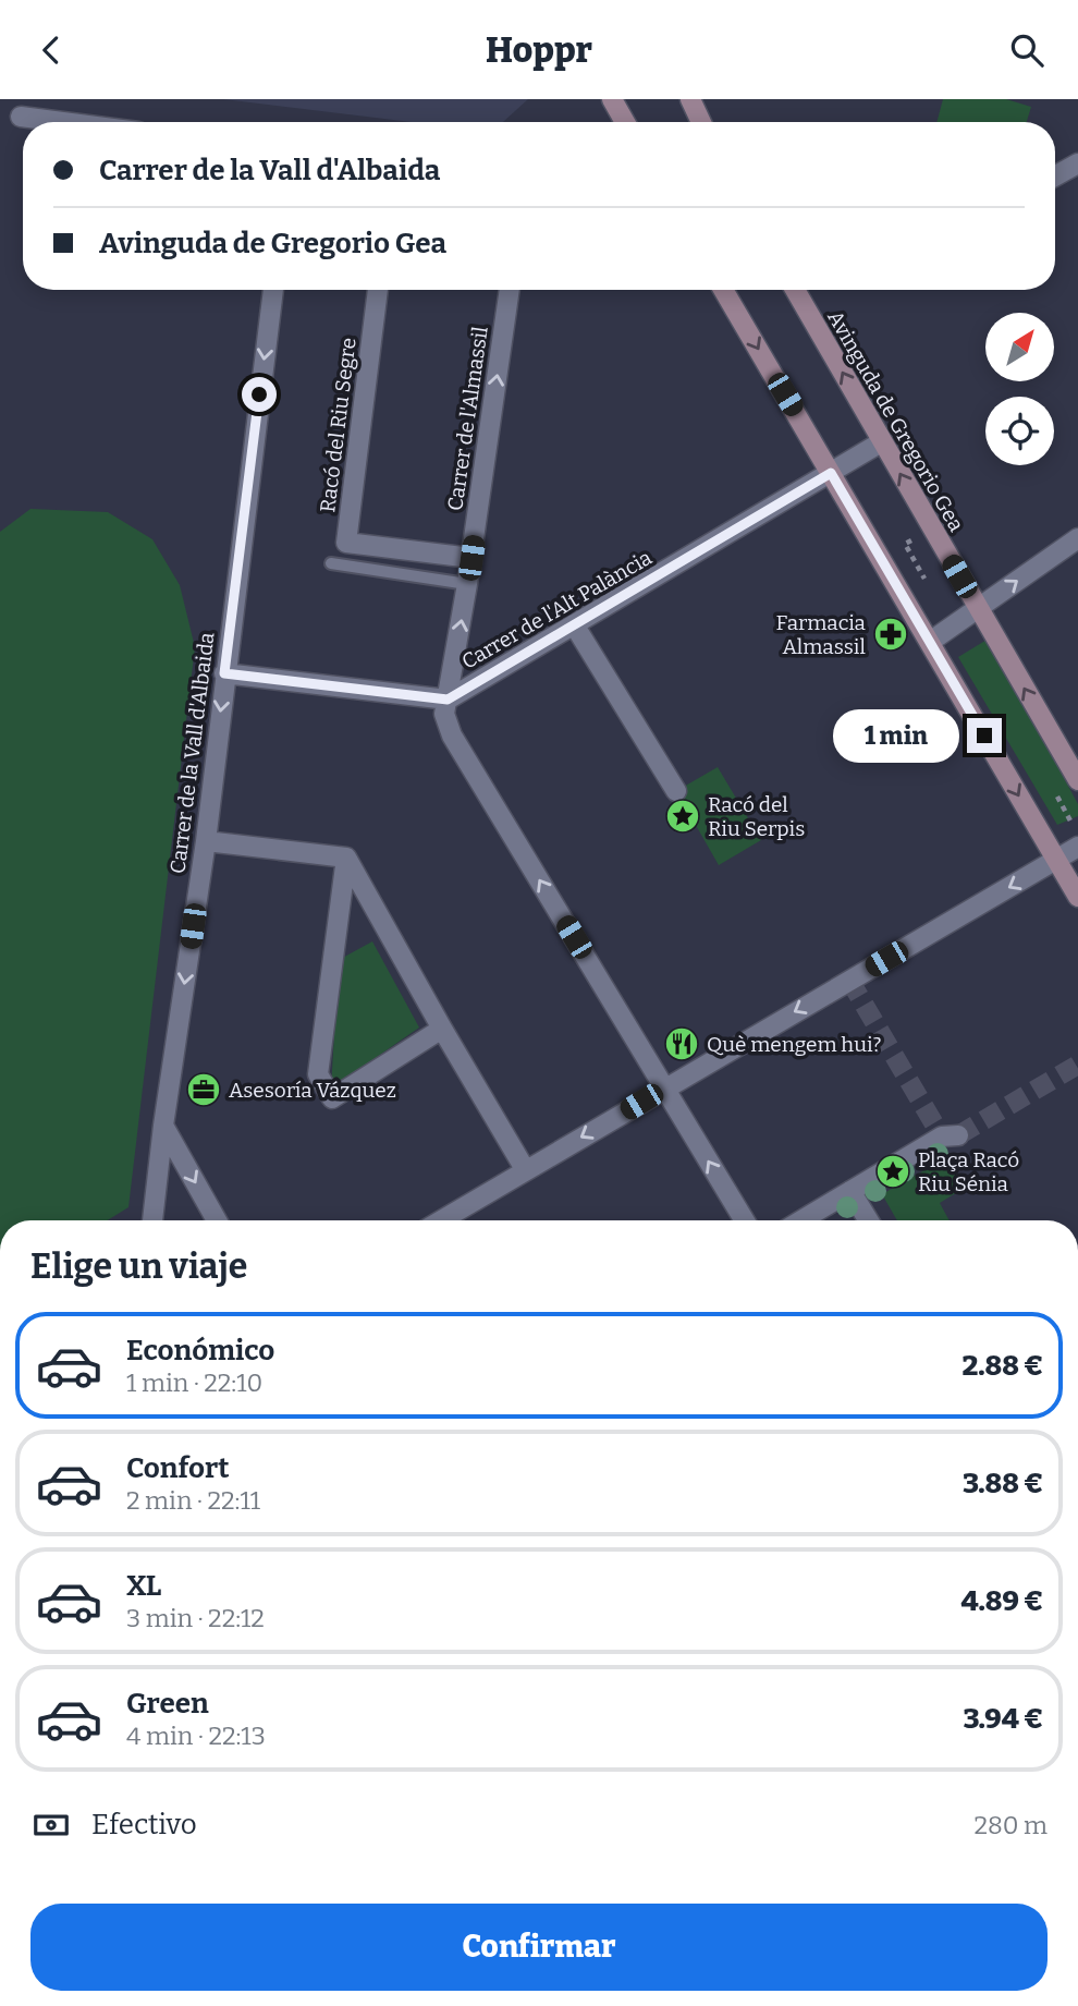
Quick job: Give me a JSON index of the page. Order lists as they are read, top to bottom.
{
  "streets": {
    "street": [
      "Carrer de l'Almassil",
      "Avinguda de Gregorio Gea",
      "Racó del Riu Segre",
      "Carrer de l'Alt Palància",
      "Carrer de la Vall d'Albaida"
    ]
  },
  "crossings": [
    ["Carrer de l'Almassil", "Racó del Riu Segre"],
    ["Carrer de l'Almassil", "Carrer de l'Alt Palància"],
    ["Avinguda de Gregorio Gea", "Carrer de l'Alt Palància"]
  ],
  "one_way": ["Carrer de la Vall d'Albaida"],
  "places": {
    "pharmacy": ["Farmacia Almassil"],
    "place": ["Racó del Riu Serpis", "Plaça Racó Riu Sénia"],
    "restaurant": ["Què mengem hui?"],
    "office": ["Asesoría Vázquez"]
  },
  "north": "top right",
  "page": {
    "header": "Hoppr",
    "banner": ["Carrer de la Vall d'Albaida", "Avinguda de Gregorio Gea"],
    "bubble": "1 min",
    "heading": "Elige un viaje",
    "list": [
      {
        "name": "Económico",
        "note": "1 min · 22:10",
        "value": "2.88 €"
      },
      {
        "name": "Confort",
        "note": "2 min · 22:11",
        "value": "3.88 €"
      },
      {
        "name": "XL",
        "note": "3 min · 22:12",
        "value": "4.89 €"
      },
      {
        "name": "Green",
        "note": "4 min · 22:13",
        "value": "3.94 €"
      }
    ],
    "pay": ["Efectivo", "280 m"],
    "buttons": "Confirmar"
  }
}
